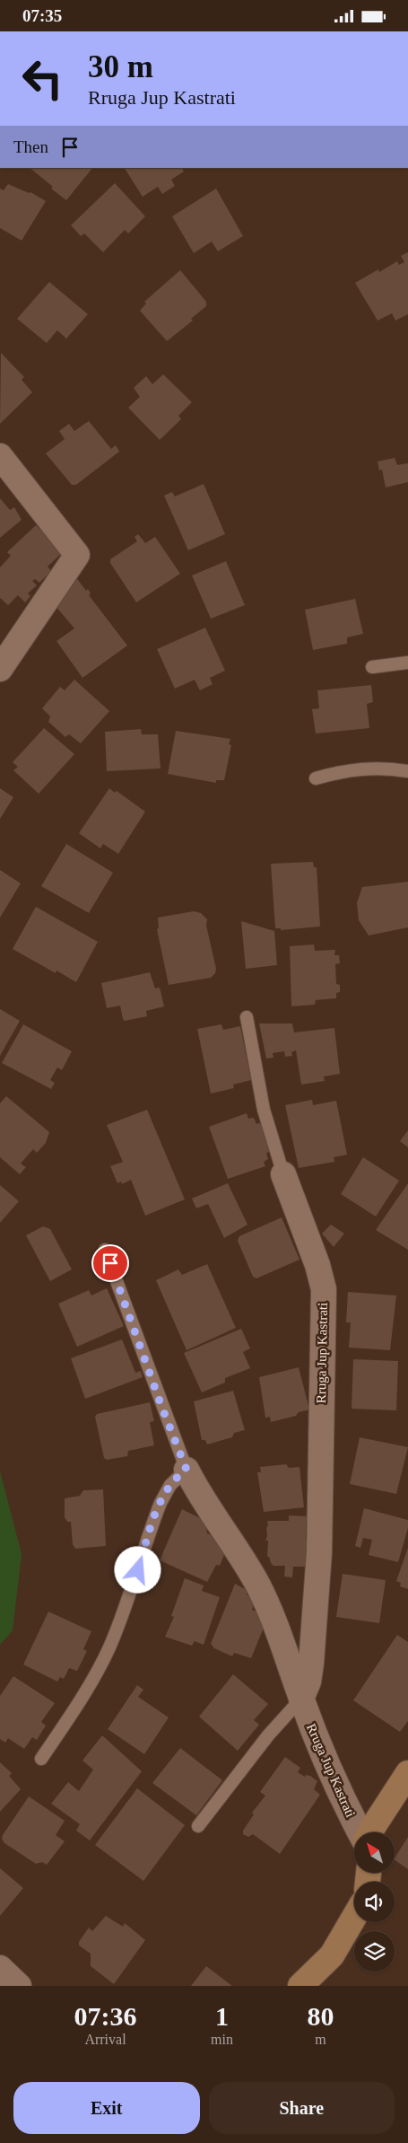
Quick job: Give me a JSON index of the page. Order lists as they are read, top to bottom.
{
  "streets": {
    "street": ["Rruga Jup Kastrati"]
  },
  "north": "top left",
  "page": {
    "status": "07:35",
    "turn": ["30 m", "Rruga Jup Kastrati"],
    "then": "Then",
    "eta": [
      "07:36",
      "Arrival",
      "1",
      "min",
      "80",
      "m"
    ],
    "buttons": ["Exit", "Share"]
  }
}
